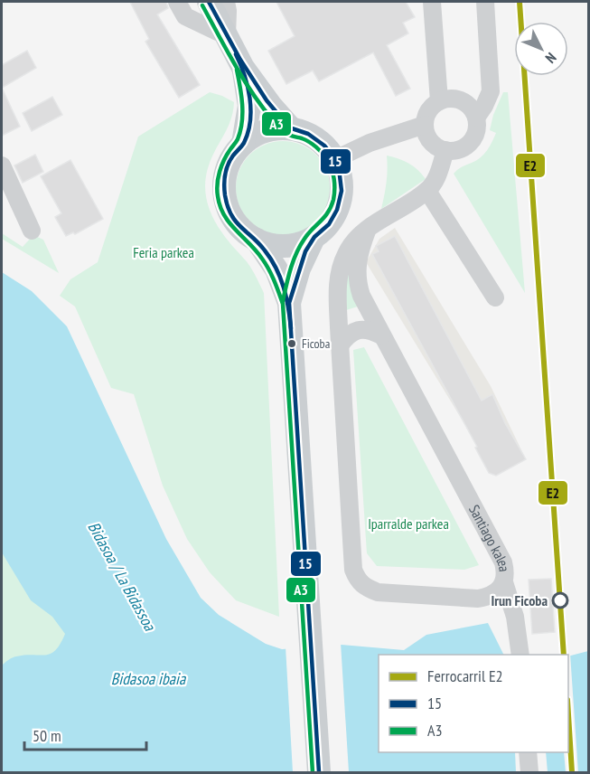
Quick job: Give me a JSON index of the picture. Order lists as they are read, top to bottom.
{
  "streets": {
    "street": ["Santiago kalea"]
  },
  "water": ["Bidasoa / La Bidassoa", "Bidasoa ibaia"],
  "parks": ["Feria parkea", "Iparralde parkea"],
  "places": ["Ficoba", "Irun Ficoba"],
  "lines": ["rail line E2", "transit line 15", "transit line A3"],
  "legend": ["Ferrocarril E2", "15", "A3"],
  "scale_bar": "50 m",
  "north": "bottom right"
}
